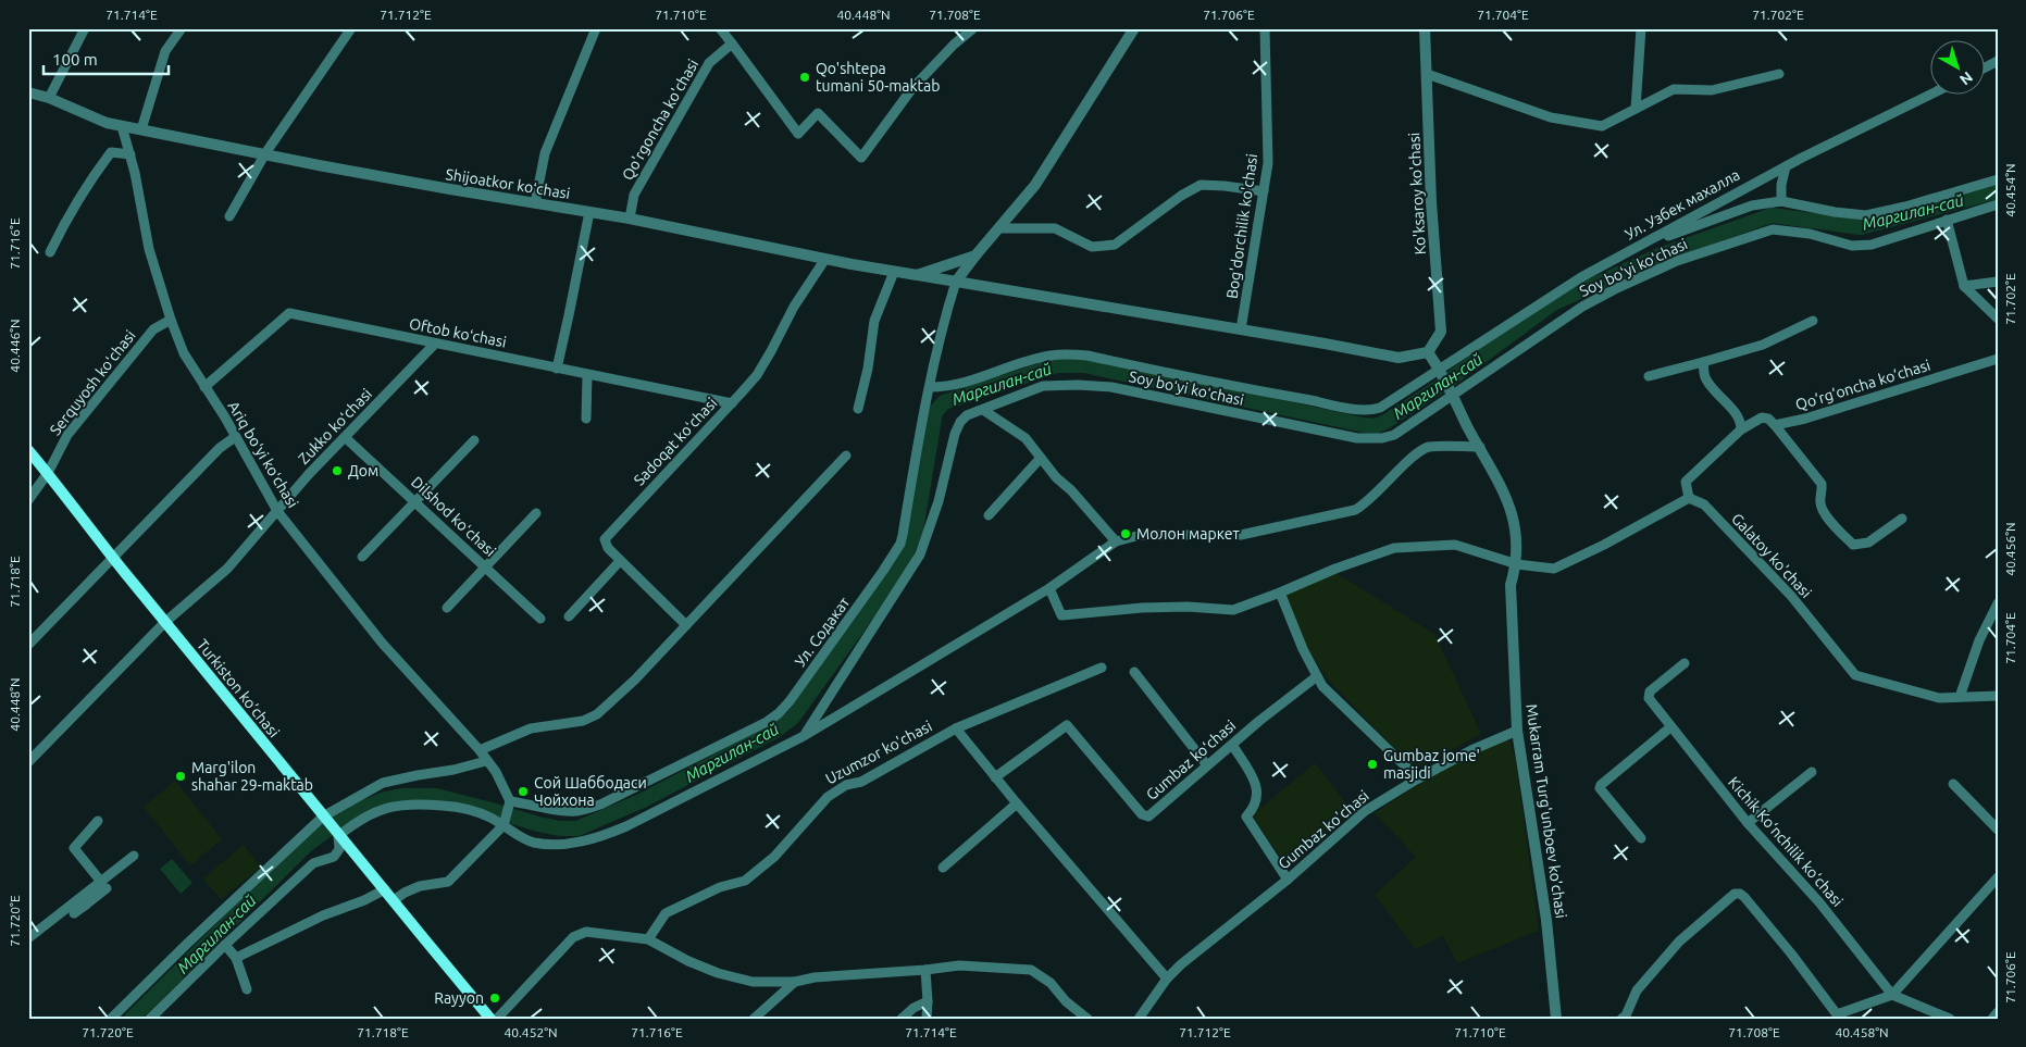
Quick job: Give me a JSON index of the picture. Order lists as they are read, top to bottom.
{
  "streets": {
    "main road": ["Turkiston ko’chasi"],
    "street": [
      "Qo'rgoncha ko'chasi",
      "Shijoatkor koʻchasi",
      "Ko'ksaroy ko'chasi",
      "Ул. Узбек махалла",
      "Bog'dorchilik ko'chasi",
      "Soy boʻyi koʻchasi",
      "Oftob koʻchasi",
      "Serquyosh koʻchasi",
      "Qo‘rg‘oncha ko‘chasi",
      "Zukko koʻchasi",
      "Sadoqat koʻchasi",
      "Ariq boʻyi koʻchasi",
      "Dilshod koʻchasi",
      "Galatoy ko'chasi",
      "Ул. Содакат",
      "Uzumzor ko'chasi",
      "Gumbaz koʻchasi",
      "Mukarram Turg'unboev ko'chasi",
      "Gumbaz ko'chasi",
      "Kichik Ko‘nchilik ko‘chasi"
    ]
  },
  "crossings": [
    ["Qo'rgoncha ko'chasi", "Shijoatkor koʻchasi"],
    ["Shijoatkor koʻchasi", "Sadoqat koʻchasi"],
    ["Shijoatkor koʻchasi", "Ariq boʻyi koʻchasi"],
    ["Ko'ksaroy ko'chasi", "Mukarram Turg'unboev ko'chasi"],
    ["Ул. Узбек махалла", "Ул. Содакат"],
    ["Ул. Узбек махалла", "Mukarram Turg'unboev ko'chasi"],
    ["Soy boʻyi koʻchasi", "Mukarram Turg'unboev ko'chasi"],
    ["Oftob koʻchasi", "Zukko koʻchasi"],
    ["Oftob koʻchasi", "Sadoqat koʻchasi"],
    ["Oftob koʻchasi", "Ariq boʻyi koʻchasi"],
    ["Serquyosh koʻchasi", "Ariq boʻyi koʻchasi"],
    ["Serquyosh koʻchasi", "Turkiston ko’chasi"],
    ["Zukko koʻchasi", "Ariq boʻyi koʻchasi"],
    ["Zukko koʻchasi", "Dilshod koʻchasi"],
    ["Zukko koʻchasi", "Turkiston ko’chasi"],
    ["Ariq boʻyi koʻchasi", "Ул. Содакат"],
    ["Mukarram Turg'unboev ko'chasi", "Gumbaz ko'chasi"]
  ],
  "water": ["Маргилан-сай"],
  "places": [
    "Qo'shtepa tumani 50-maktab",
    "Дом",
    "Молон маркет",
    "Gumbaz jome' masjidi",
    "Marg'ilon shahar 29-maktab",
    "Сой Шаббодаси Чойхона",
    "Rayyon"
  ],
  "scale_bar": "100 m",
  "north": "bottom right",
  "coordinates": [
    "71.714°E",
    "71.712°E",
    "71.710°E",
    "40.448°N",
    "71.708°E",
    "71.706°E",
    "71.704°E",
    "71.702°E",
    "40.454°N",
    "71.716°E",
    "40.446°N",
    "40.456°N",
    "71.718°E",
    "71.720°E",
    "40.452°N",
    "40.458°N"
  ]
}
